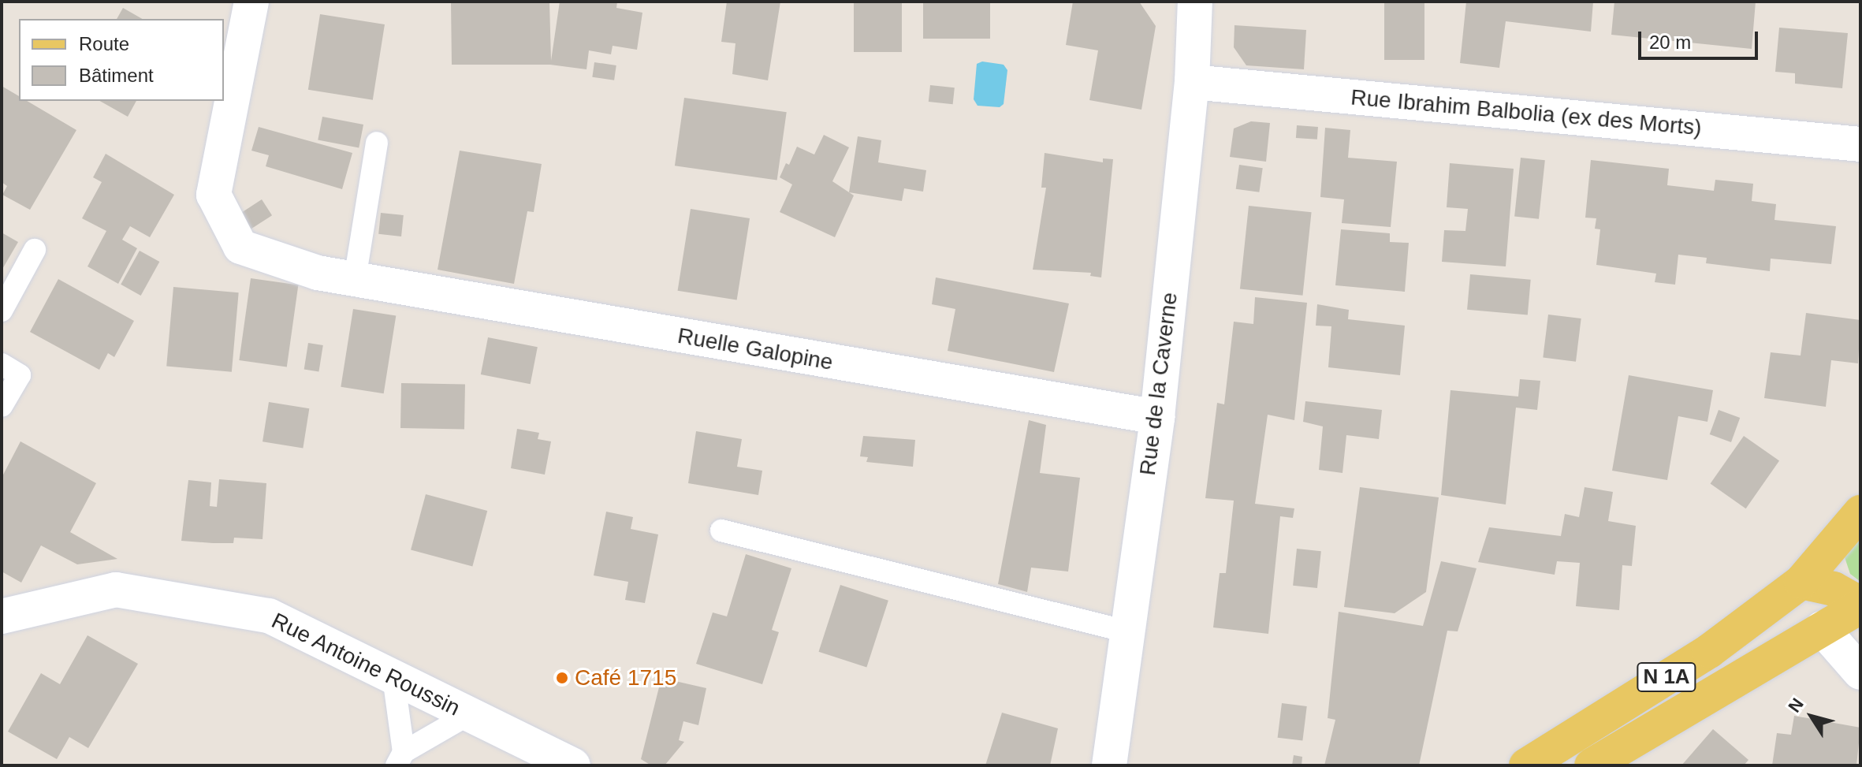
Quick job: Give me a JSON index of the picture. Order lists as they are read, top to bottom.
{
  "streets": {
    "main road": ["N 1A"],
    "street": [
      "Rue Ibrahim Balbolia (ex des Morts)",
      "Ruelle Galopine",
      "Rue de la Caverne",
      "Rue Antoine Roussin"
    ]
  },
  "crossings": [
    ["Rue Ibrahim Balbolia (ex des Morts)", "Rue de la Caverne"],
    ["Ruelle Galopine", "Rue de la Caverne"]
  ],
  "places": ["Café 1715"],
  "legend": ["Route", "Bâtiment"],
  "scale_bar": "20 m",
  "north": "top left"
}
